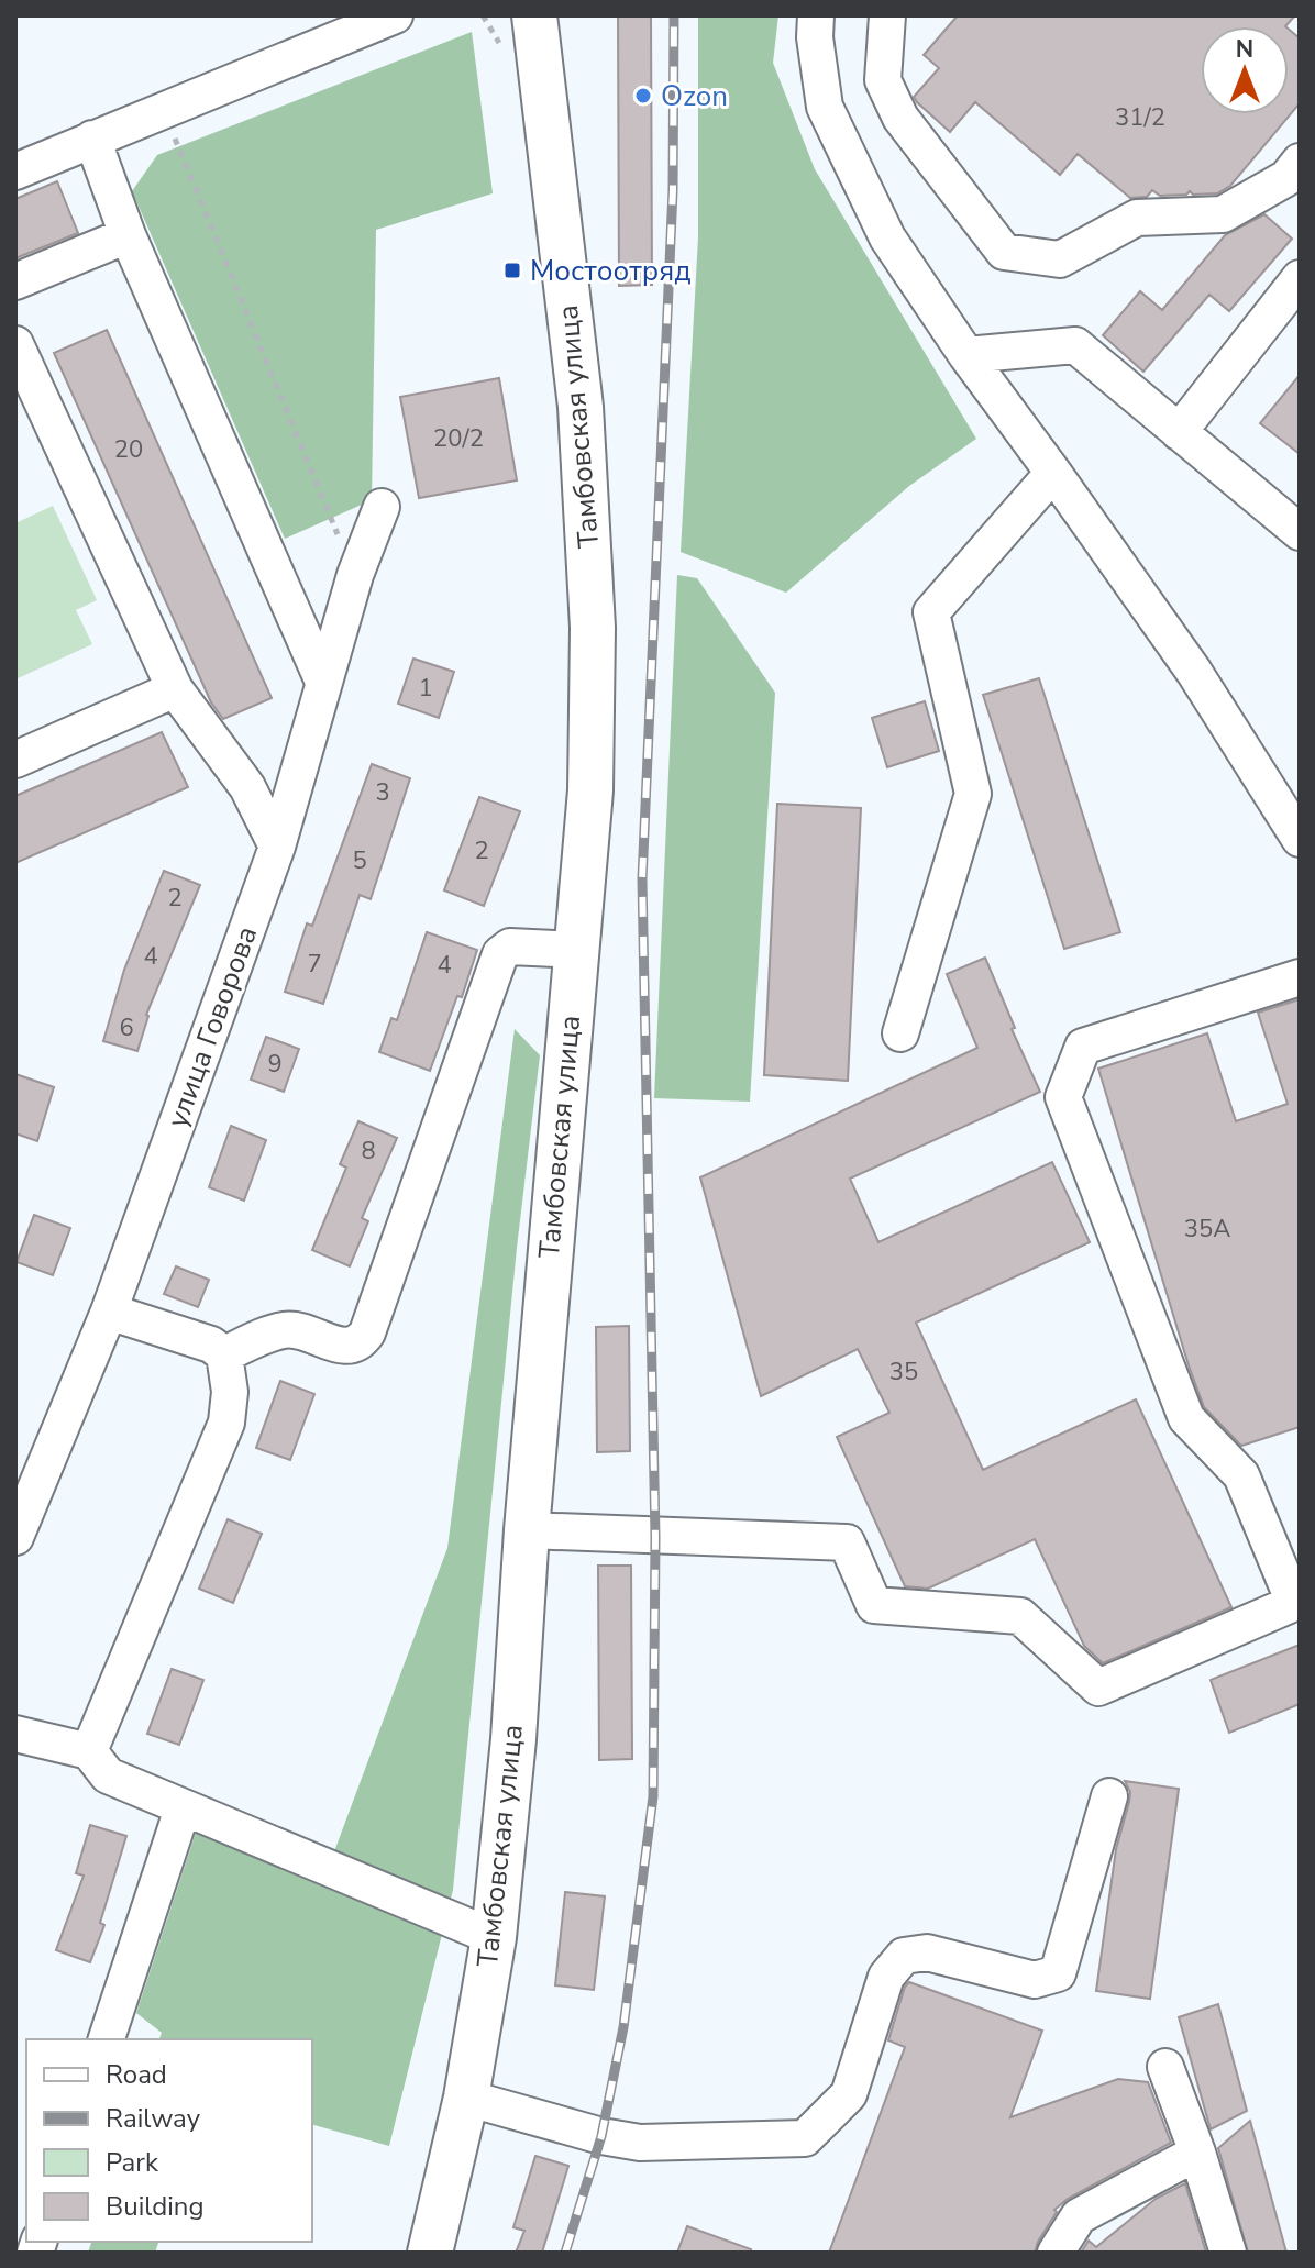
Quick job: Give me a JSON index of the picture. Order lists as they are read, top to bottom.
{
  "streets": {
    "main road": ["Тамбовская улица"],
    "street": ["улица Говорова"]
  },
  "places": {
    "other": ["Ozon"],
    "transit": ["Мостоотряд"]
  },
  "house_numbers": [
    "31/2",
    "20/2",
    "20",
    "1",
    "3",
    "2",
    "5",
    "2",
    "4",
    "7",
    "4",
    "6",
    "9",
    "8",
    "35А",
    "35"
  ],
  "legend": [
    "Road",
    "Railway",
    "Park",
    "Building"
  ],
  "north": "top"
}
